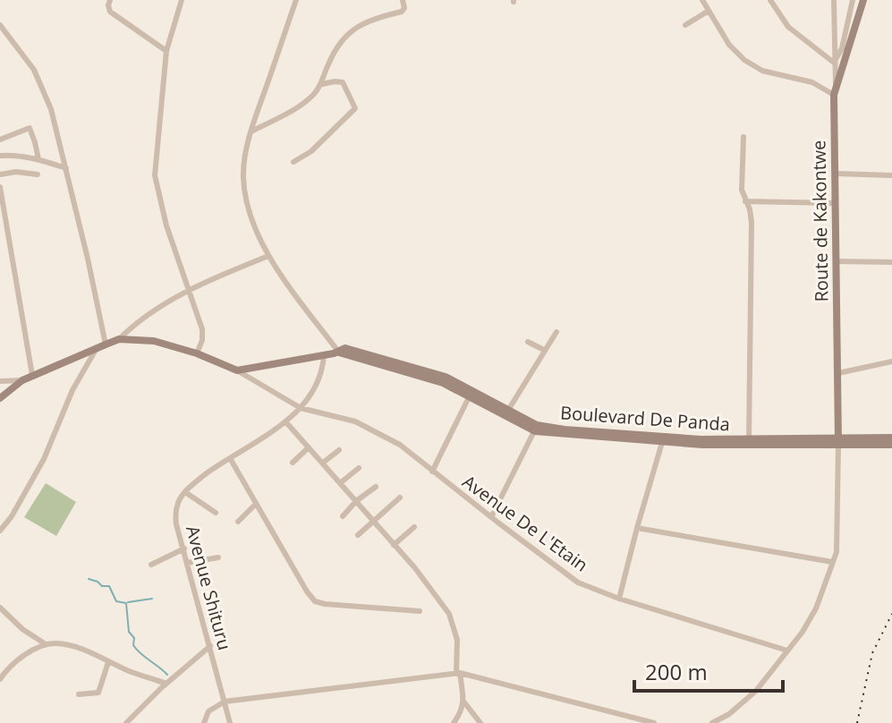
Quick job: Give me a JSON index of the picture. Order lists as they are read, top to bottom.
{
  "streets": {
    "street": [
      "Route de Kakontwe",
      "Boulevard De Panda",
      "Avenue De L'Etain",
      "Avenue Shituru"
    ]
  },
  "crossings": [
    ["Route de Kakontwe", "Boulevard De Panda"],
    ["Boulevard De Panda", "Avenue De L'Etain"]
  ],
  "scale_bar": "200 m"
}
